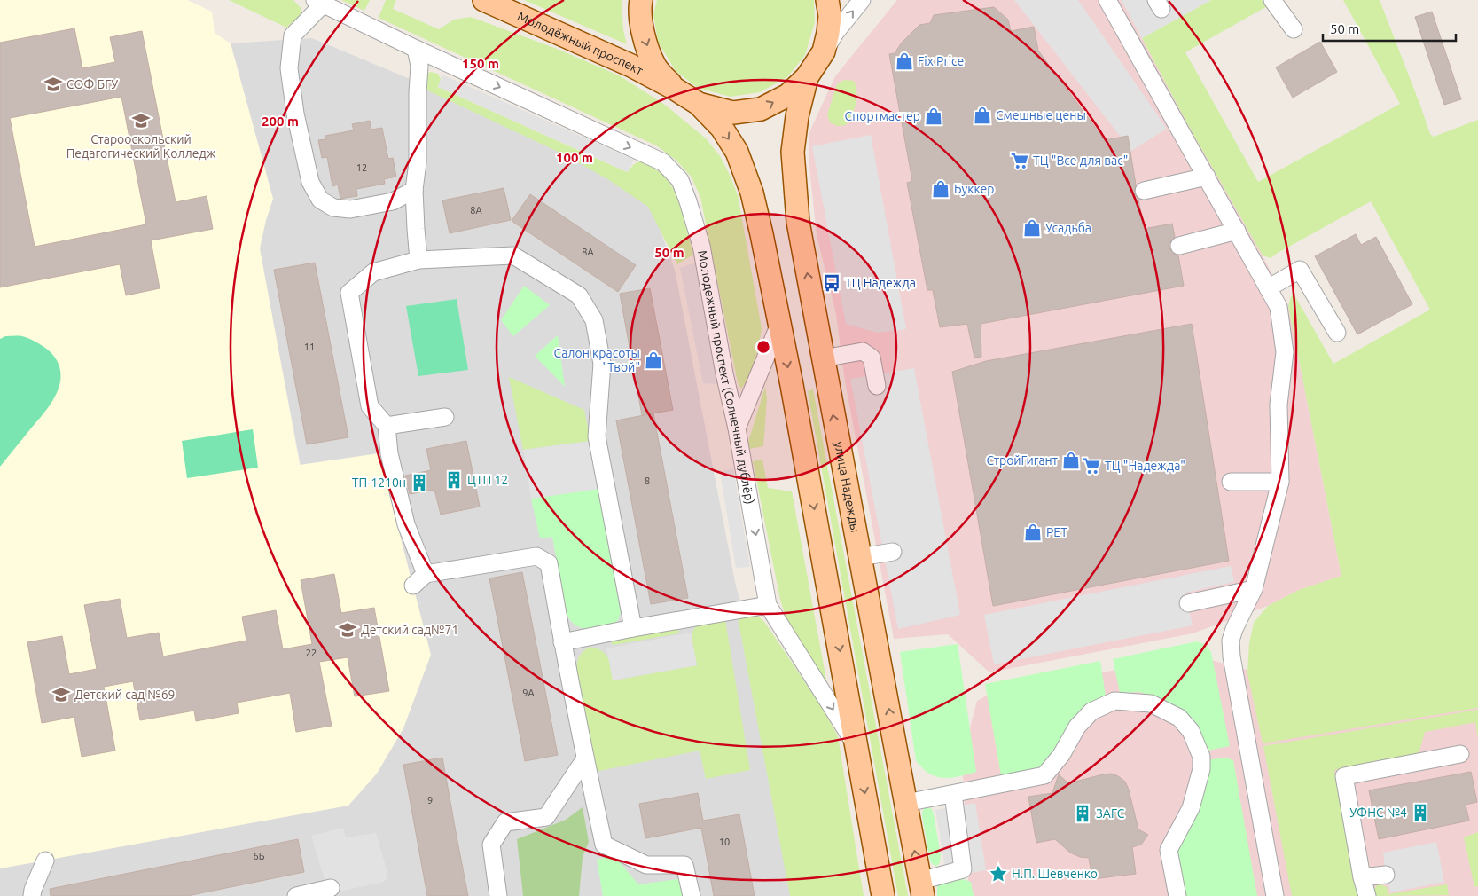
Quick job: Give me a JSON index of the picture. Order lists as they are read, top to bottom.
{
  "streets": {
    "main road": ["Молодёжный проспект", "улица Надежды"],
    "street": ["Молодежный проспект (Солнечный дублёр)"]
  },
  "crossings": [
    ["Молодёжный проспект", "улица Надежды"]
  ],
  "one_way": ["Молодежный проспект (Солнечный дублёр)"],
  "places": {
    "shop": [
      "Fix Price",
      "Смешные цены",
      "Спортмастер",
      "Буккер",
      "Усадьба",
      "Салон красоты \"Твой\"",
      "СтройГигант",
      "РЕТ"
    ],
    "school or university": [
      "СОФ БГУ",
      "Старооскольский Педагогический Колледж",
      "Детский сад№71",
      "Детский сад №69"
    ],
    "supermarket": ["ТЦ \"Все для вас\"", "ТЦ \"Надежда\""],
    "bus stop": ["ТЦ Надежда"],
    "building": [
      "ЦТП 12",
      "ТП-1210н",
      "УФНС №4",
      "ЗАГС"
    ],
    "place": ["Н.П. Шевченко"]
  },
  "house_numbers": [
    "12",
    "8А",
    "8А",
    "11",
    "8",
    "22",
    "9А",
    "9",
    "10",
    "6Б"
  ],
  "scale_bar": "50 m",
  "rings": [
    "150 m",
    "200 m",
    "100 m",
    "50 m"
  ]
}
